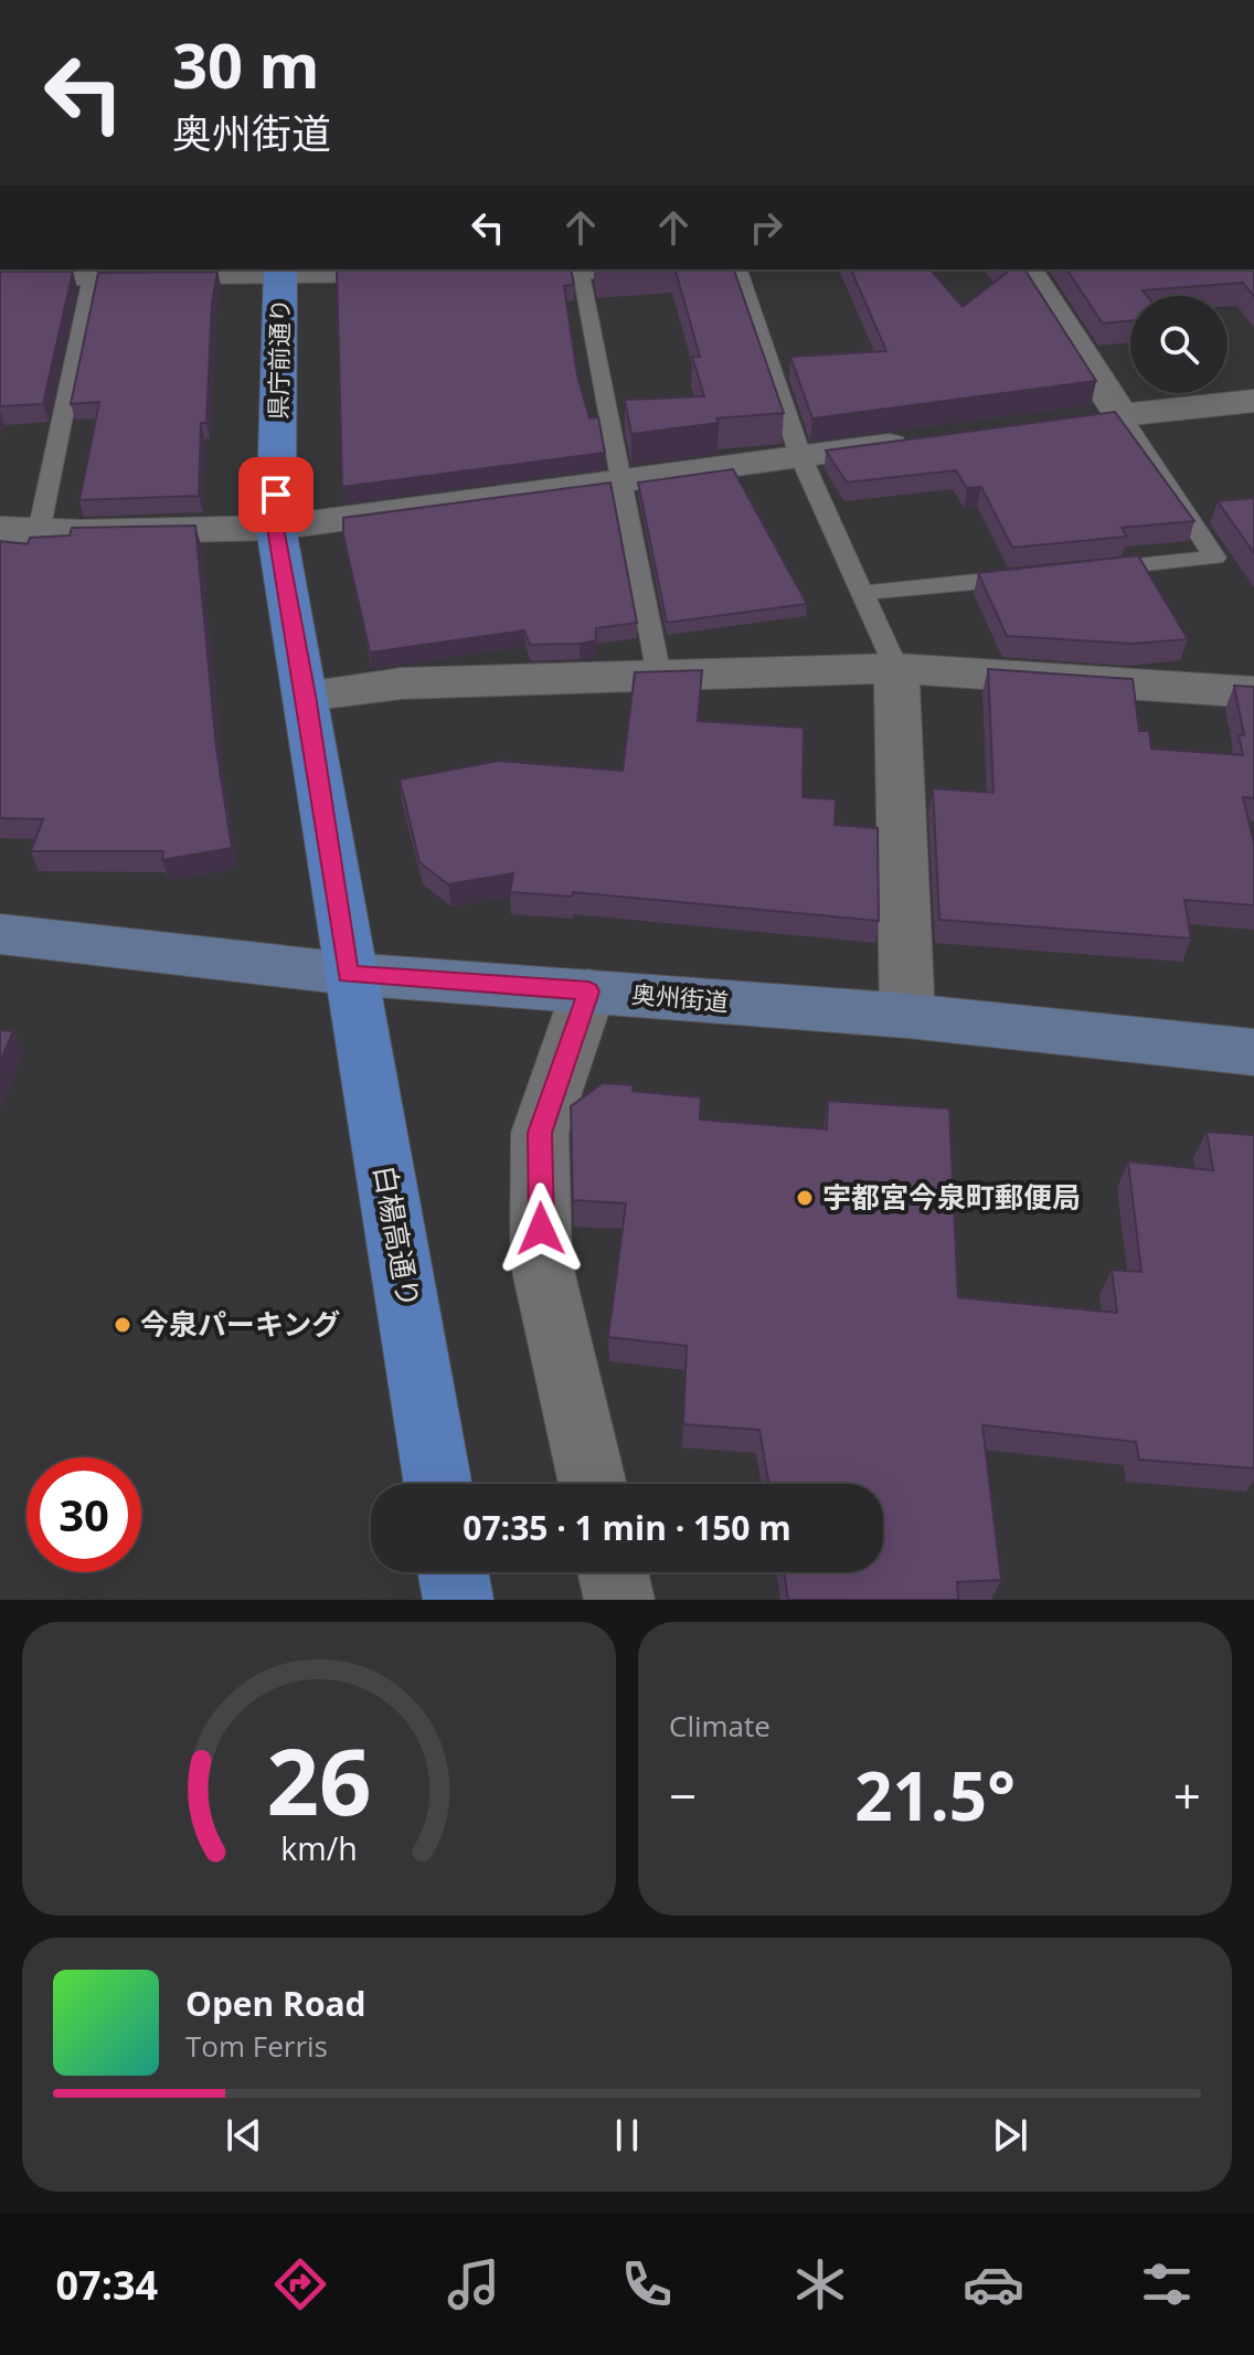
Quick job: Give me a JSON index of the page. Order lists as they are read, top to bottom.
{
  "streets": {
    "main road": ["県庁前通り", "奥州街道", "白楊高通り"]
  },
  "crossings": [
    ["県庁前通り", "奥州街道"],
    ["県庁前通り", "白楊高通り"],
    ["奥州街道", "白楊高通り"]
  ],
  "places": ["宇都宮今泉町郵便局", "今泉パーキング"],
  "page": {
    "turn": ["30 m", "奥州街道"],
    "limit": "30",
    "trip": "07:35 · 1 min · 150 m",
    "tile": "Climate",
    "heat": ["−", "21.5°", "+"],
    "song": ["Open Road", "Tom Ferris"],
    "tabs": "07:34",
    "gauge": ["26", "km/h"]
  }
}
